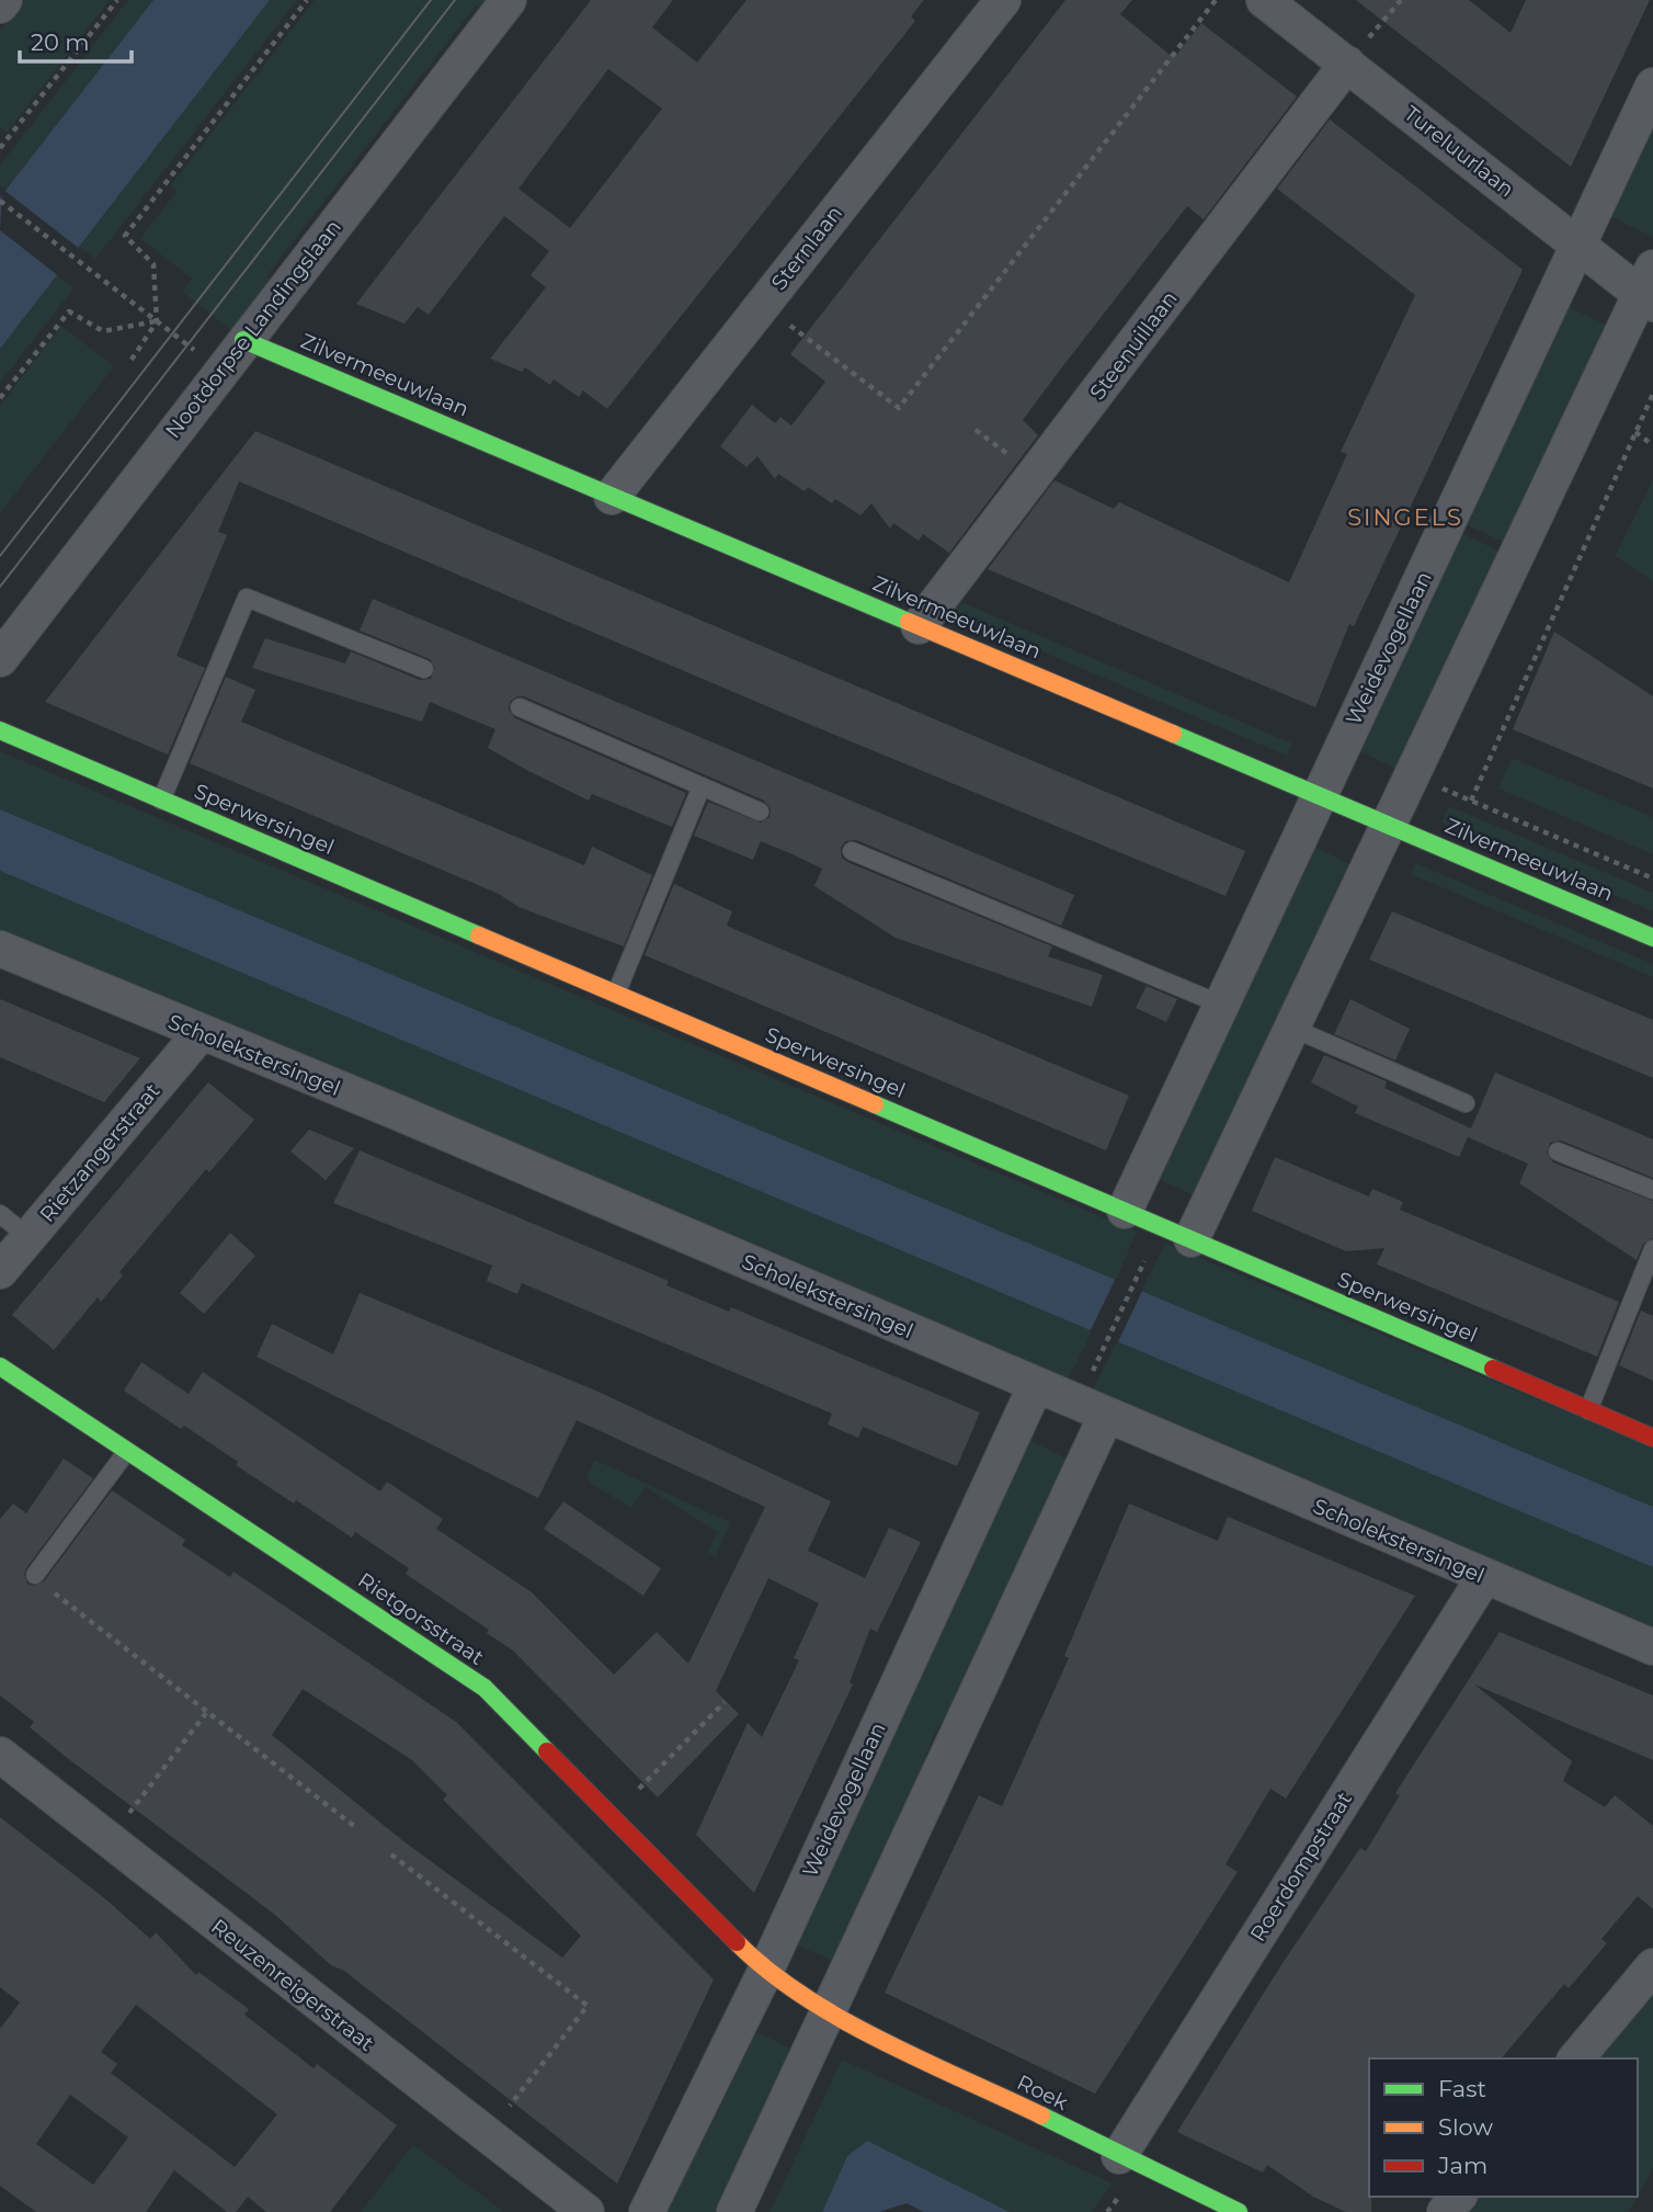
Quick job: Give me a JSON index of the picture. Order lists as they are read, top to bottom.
{
  "streets": {
    "street": [
      "Tureluurlaan",
      "Sternlaan",
      "Nootdorpse Landingslaan",
      "Steenuillaan",
      "Zilvermeeuwlaan",
      "Weidevogellaan",
      "Sperwersingel",
      "Scholekstersingel",
      "Rietzangerstraat",
      "Rietgorsstraat",
      "Roerdompstraat",
      "Reuzenreigerstraat",
      "Roek"
    ]
  },
  "crossings": [
    ["Tureluurlaan", "Steenuillaan"],
    ["Tureluurlaan", "Weidevogellaan"],
    ["Sternlaan", "Zilvermeeuwlaan"],
    ["Nootdorpse Landingslaan", "Zilvermeeuwlaan"],
    ["Steenuillaan", "Zilvermeeuwlaan"],
    ["Zilvermeeuwlaan", "Weidevogellaan"],
    ["Weidevogellaan", "Sperwersingel"],
    ["Weidevogellaan", "Scholekstersingel"],
    ["Weidevogellaan", "Rietgorsstraat"],
    ["Weidevogellaan", "Roek"],
    ["Scholekstersingel", "Rietzangerstraat"],
    ["Scholekstersingel", "Roerdompstraat"],
    ["Rietgorsstraat", "Roek"],
    ["Roerdompstraat", "Roek"]
  ],
  "districts": ["SINGELS"],
  "legend": ["Fast", "Slow", "Jam"],
  "scale_bar": "20 m"
}
